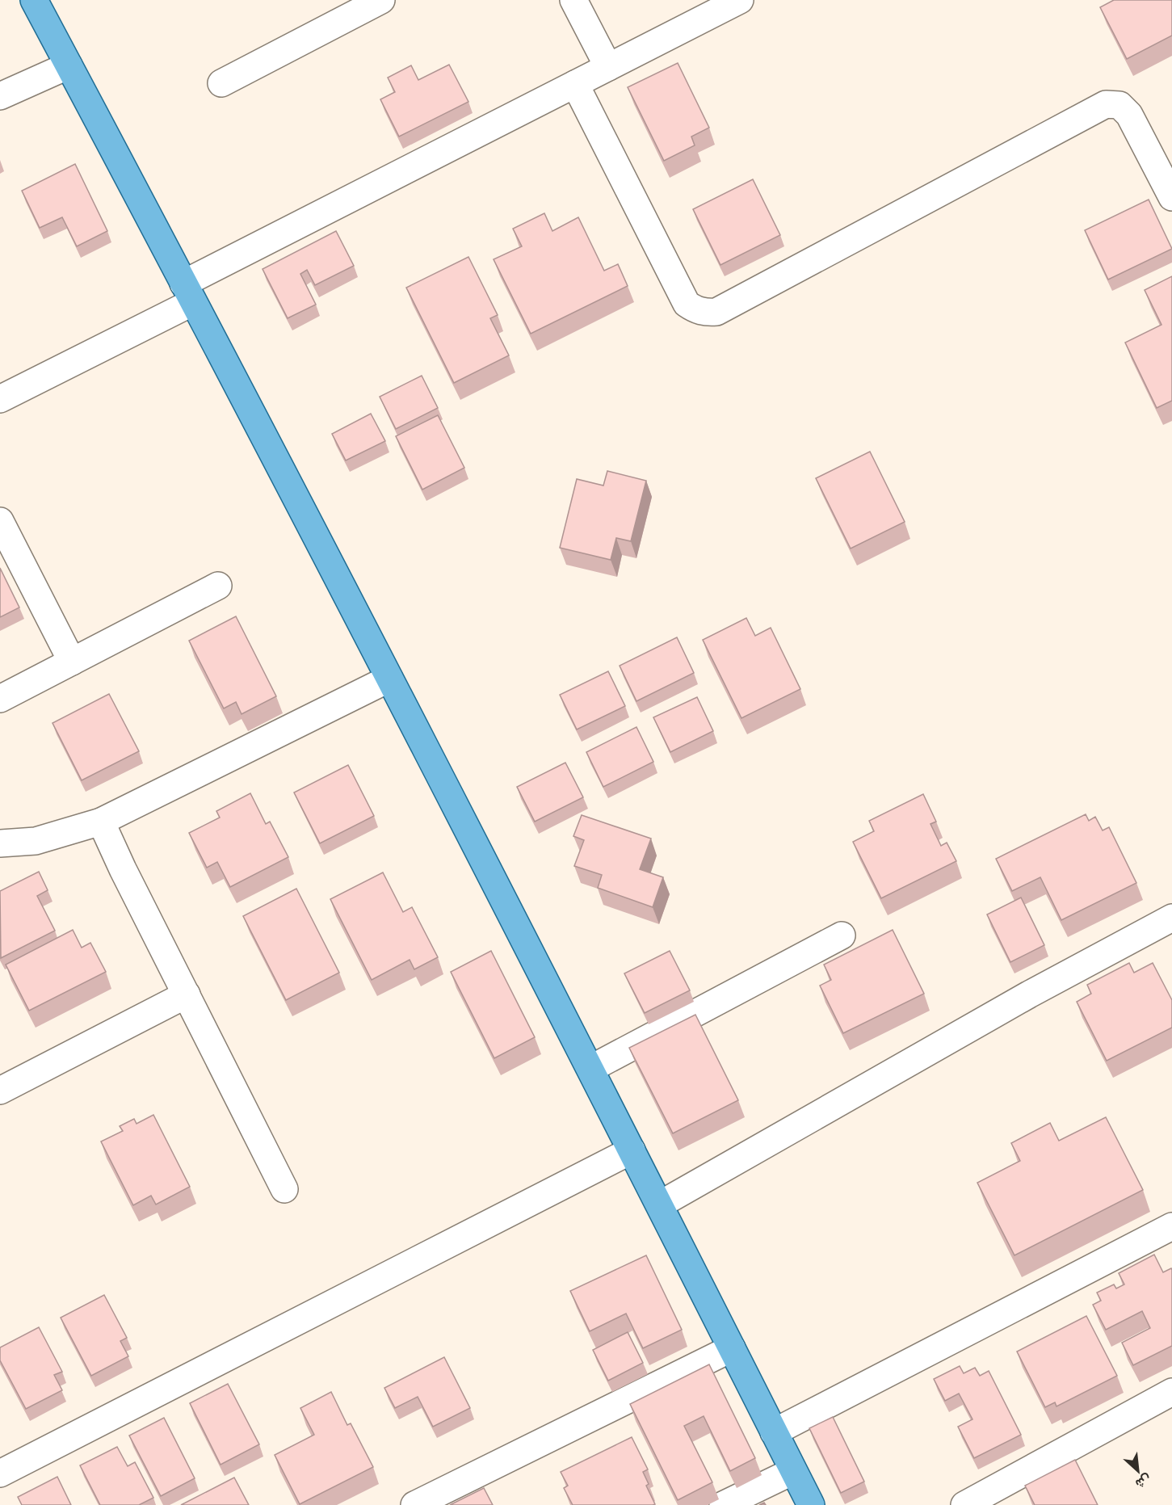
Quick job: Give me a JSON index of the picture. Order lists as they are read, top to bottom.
{
  "north": "bottom right"
}
